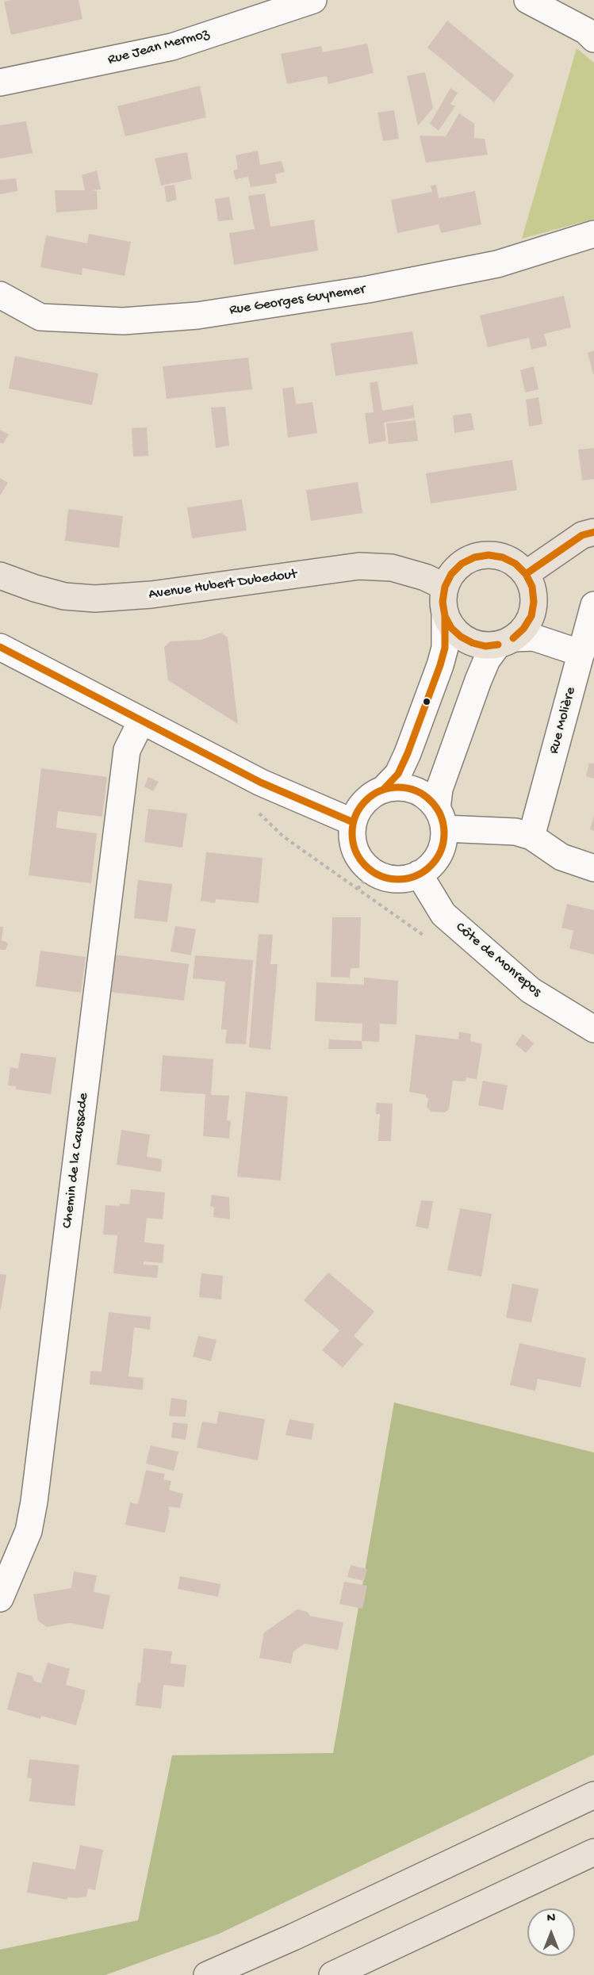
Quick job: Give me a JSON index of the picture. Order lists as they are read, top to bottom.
{
  "streets": {
    "main road": ["Avenue Hubert Dubedout"],
    "street": [
      "Rue Jean Mermoz",
      "Rue Georges Guynemer",
      "Rue Molière",
      "Côte de Monrepos",
      "Chemin de la Caussade"
    ]
  },
  "north": "top"
}
